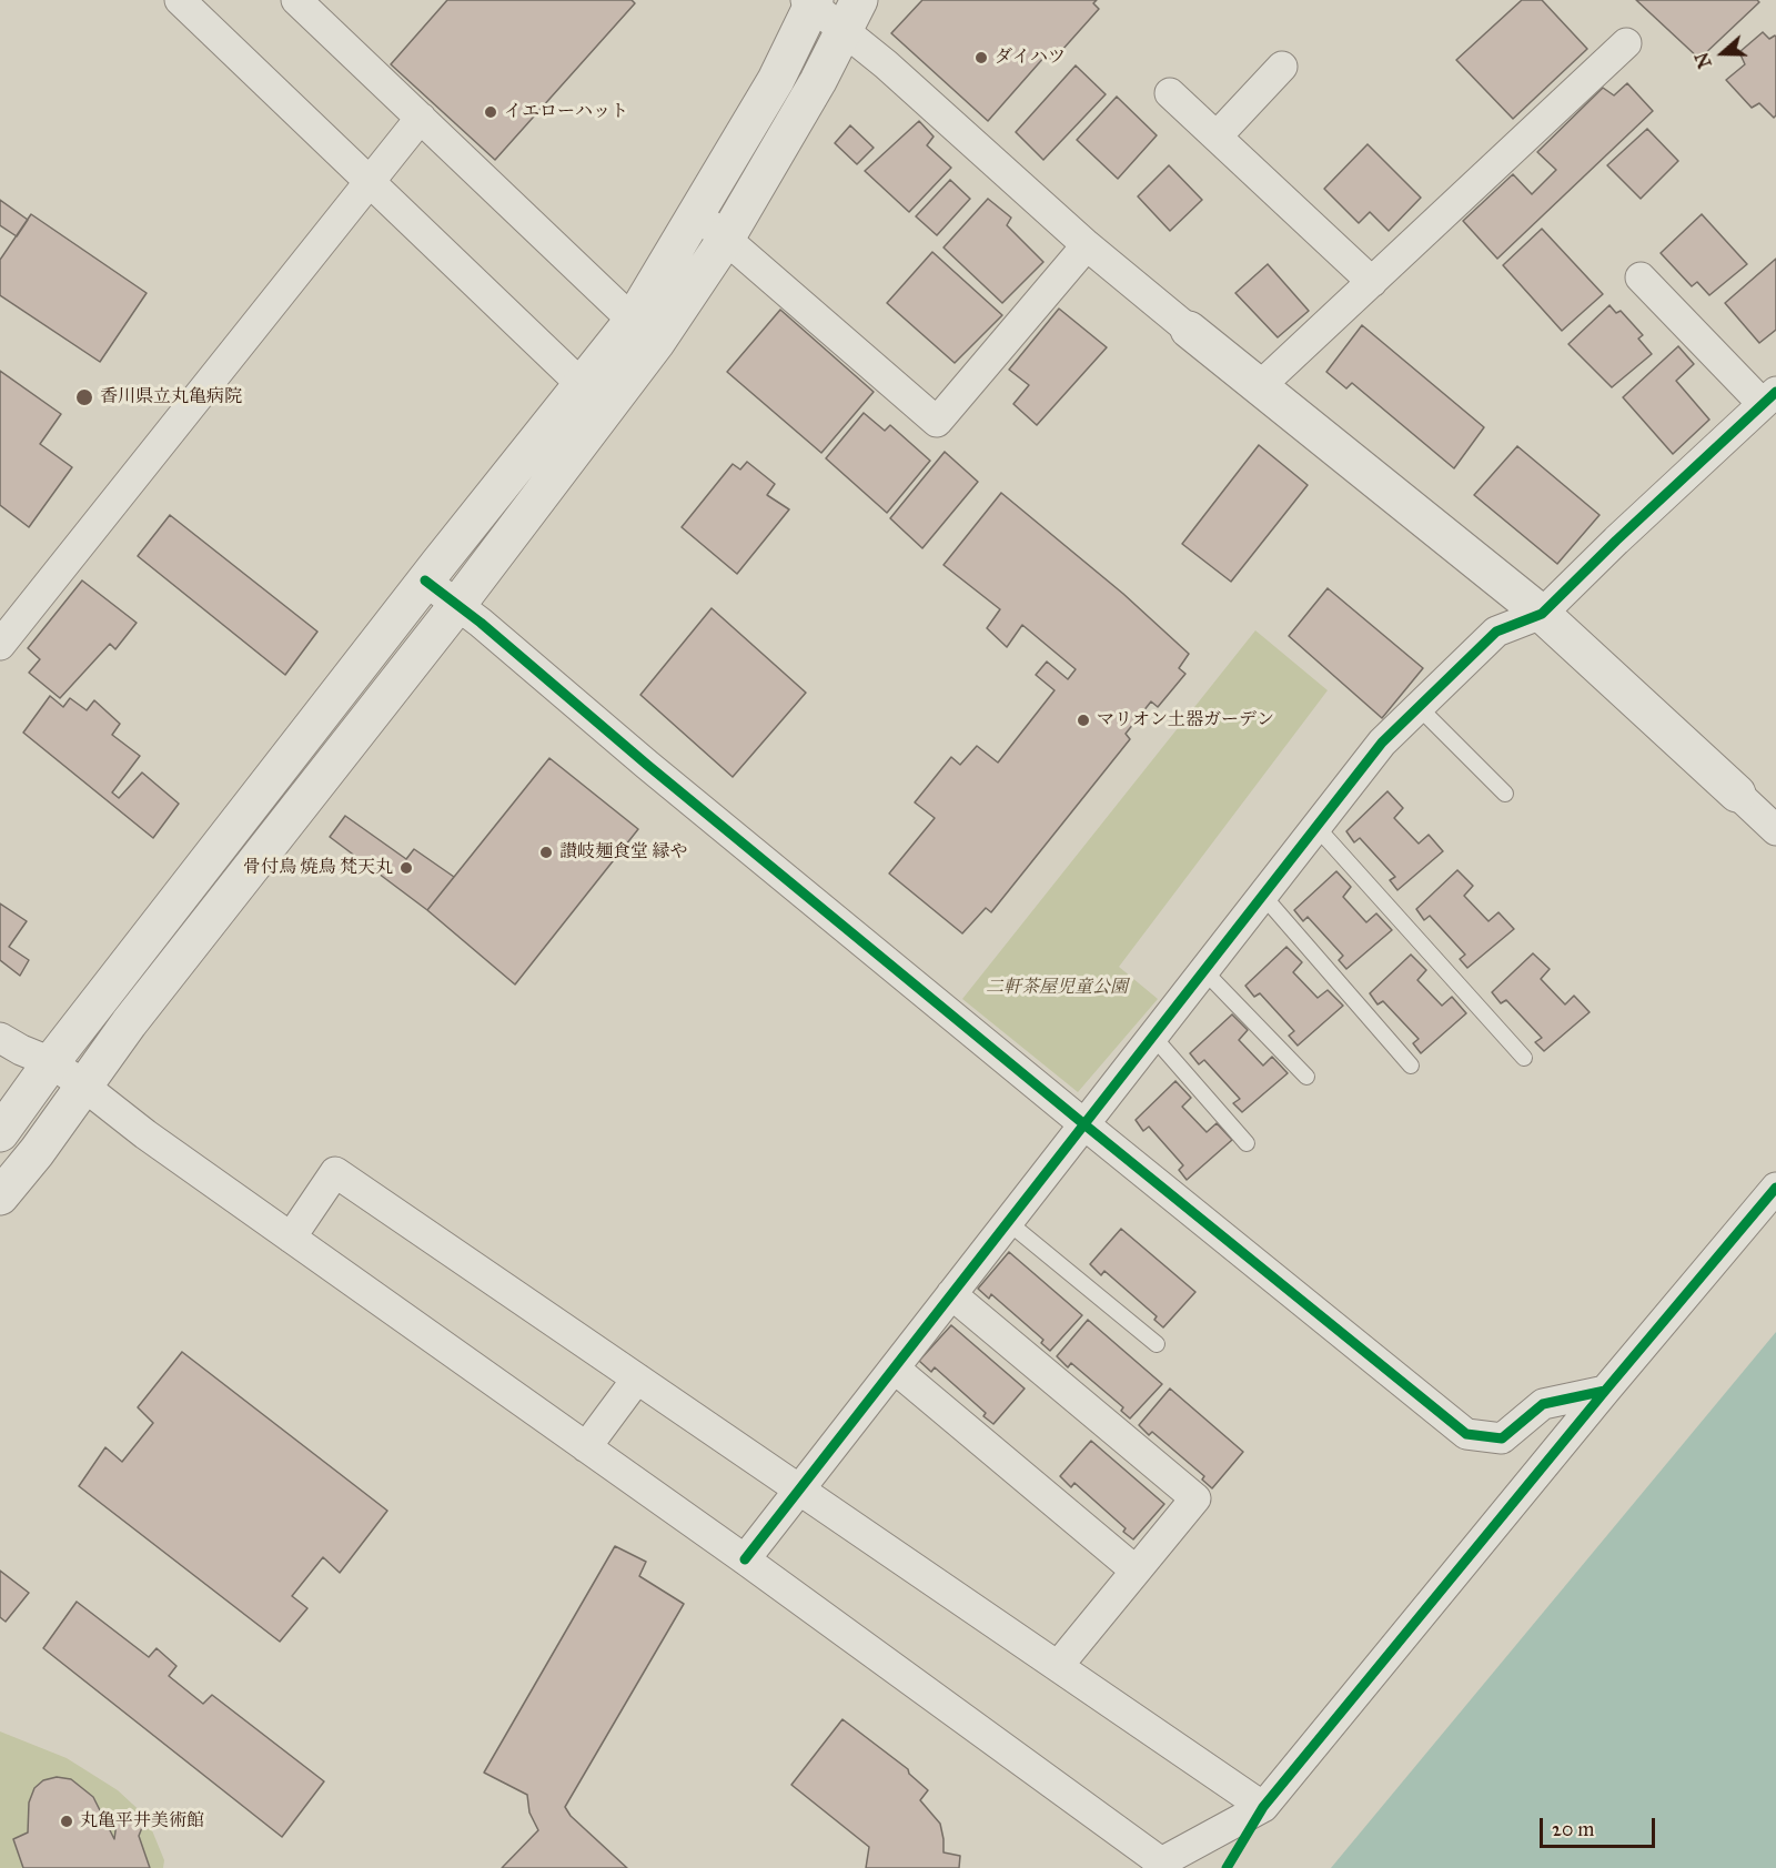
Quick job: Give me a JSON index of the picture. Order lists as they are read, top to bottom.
{
  "parks": ["二軒茶屋児童公園"],
  "places": [
    "ダイハツ",
    "イエローハット",
    "香川県立丸亀病院",
    "マリオン土器ガーデン",
    "讃岐麺食堂 縁や",
    "骨付鳥 焼鳥 梵天丸",
    "丸亀平井美術館"
  ],
  "scale_bar": "20 m",
  "north": "left"
}
